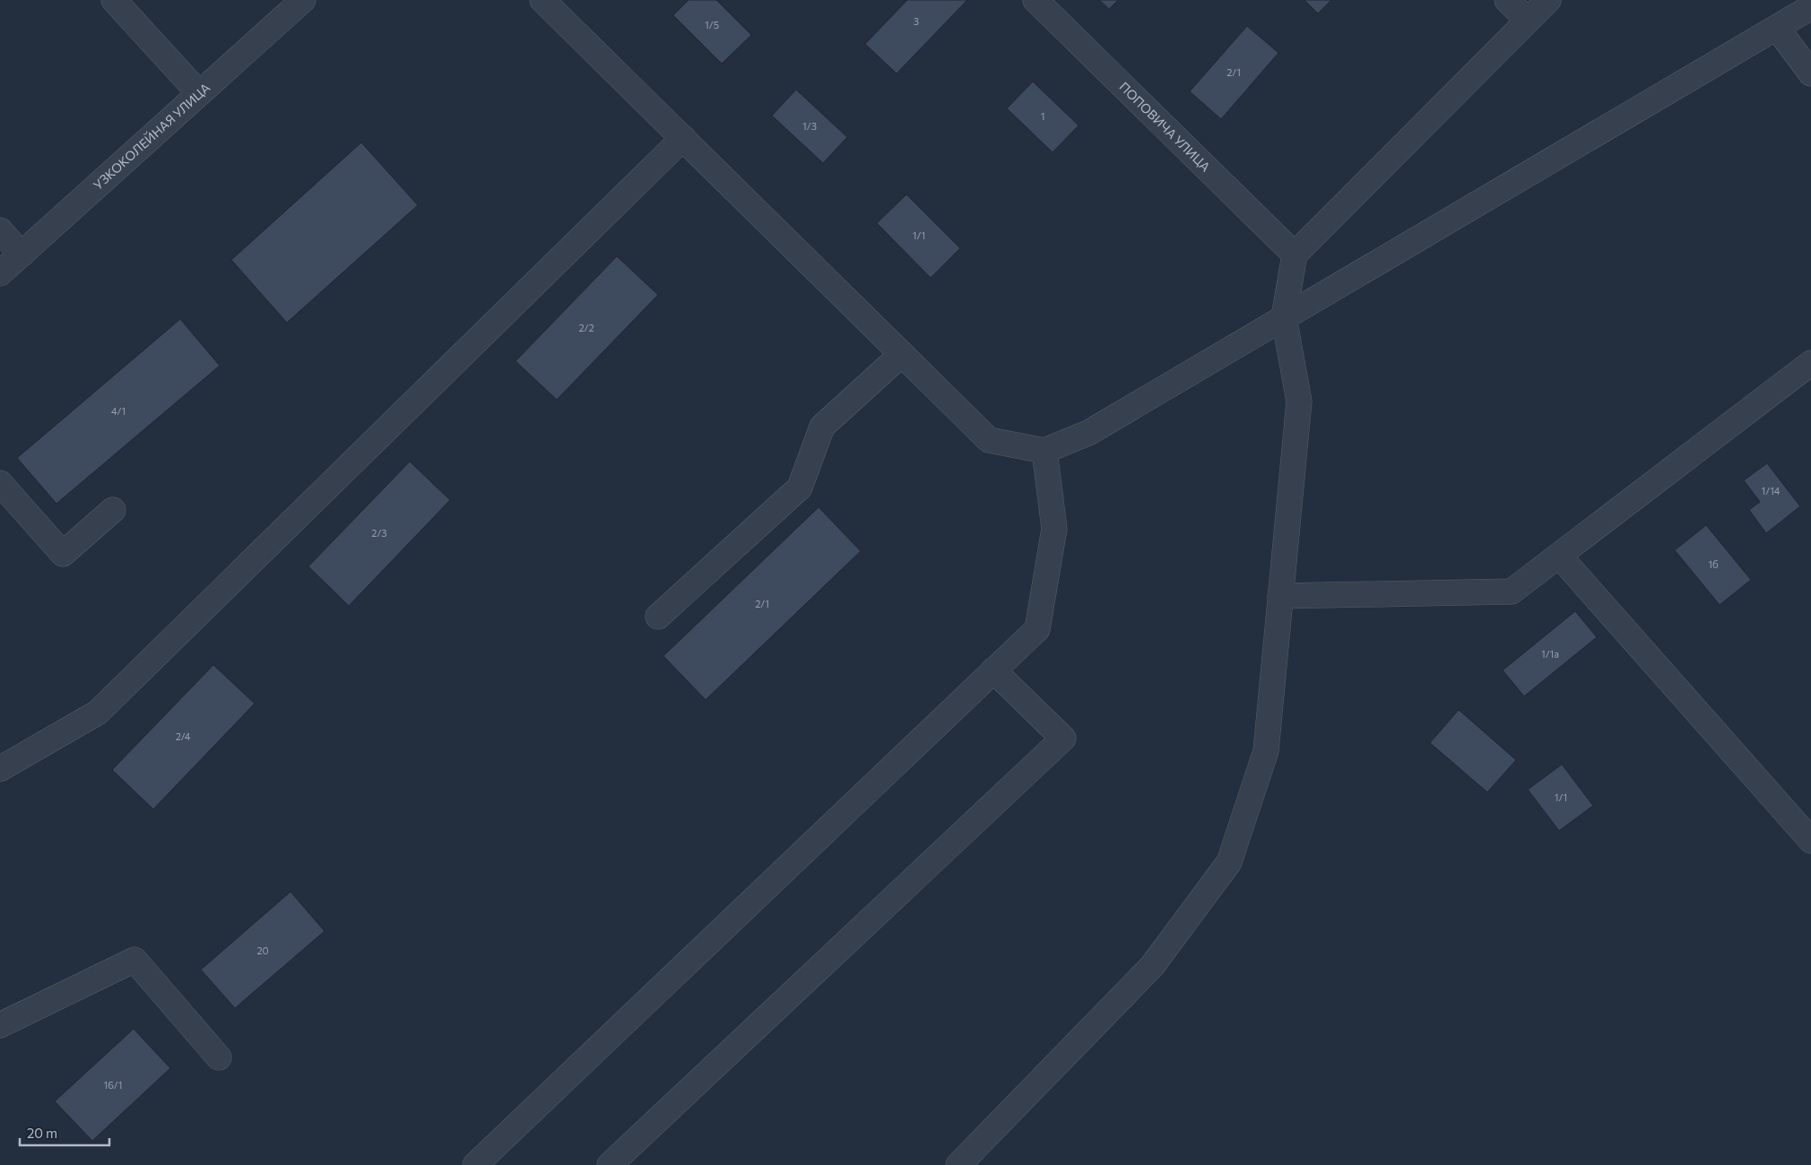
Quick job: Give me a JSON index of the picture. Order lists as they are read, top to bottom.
{
  "streets": {
    "street": ["ПОПОВИЧА УЛИЦА", "УЗКОКОЛЕЙНАЯ УЛИЦА"]
  },
  "house_numbers": [
    "3",
    "1/5",
    "2/1",
    "1",
    "1/3",
    "1/1",
    "2/2",
    "4/1",
    "1/14",
    "2/3",
    "1б",
    "2/1",
    "1/1а",
    "2/4",
    "1/1",
    "20",
    "16/1"
  ],
  "scale_bar": "20 m"
}
